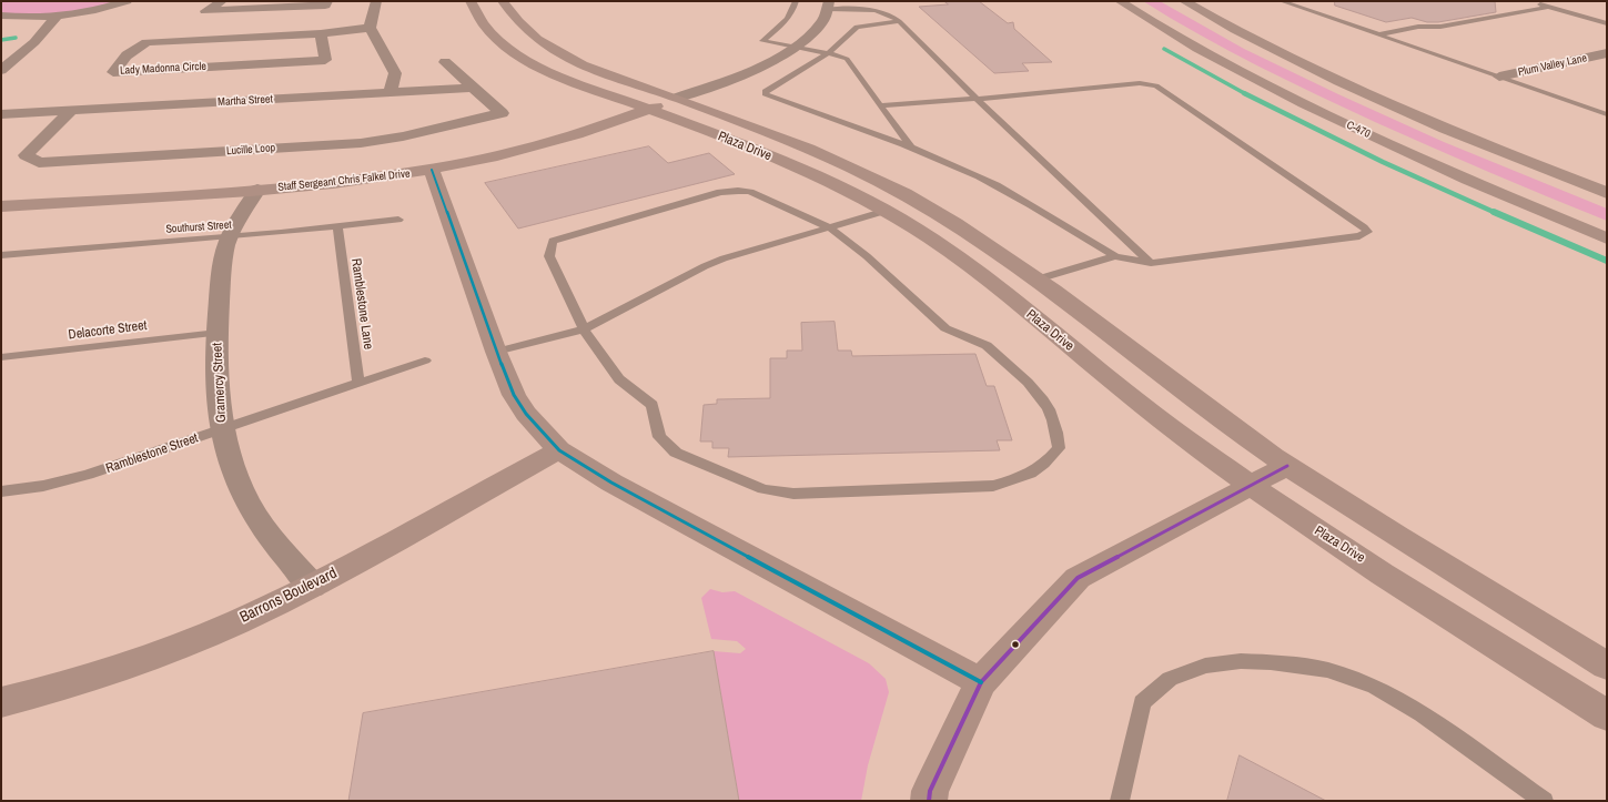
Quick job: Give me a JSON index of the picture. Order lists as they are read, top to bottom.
{
  "streets": {
    "highway": ["C-470"],
    "street": [
      "Plum Valley Lane",
      "Lady Madonna Circle",
      "Martha Street",
      "Plaza Drive",
      "Lucille Loop",
      "Staff Sergeant Chris Falkel Drive",
      "Gramercy Street",
      "Barrons Boulevard"
    ],
    "lane": [
      "Southurst Street",
      "Ramblestone Lane",
      "Delacorte Street",
      "Ramblestone Street"
    ]
  },
  "crossings": [
    ["Martha Street", "Lucille Loop"],
    ["Plaza Drive", "Staff Sergeant Chris Falkel Drive"],
    ["Staff Sergeant Chris Falkel Drive", "Gramercy Street"],
    ["Southurst Street", "Ramblestone Lane"],
    ["Southurst Street", "Gramercy Street"],
    ["Ramblestone Lane", "Ramblestone Street"],
    ["Delacorte Street", "Gramercy Street"],
    ["Gramercy Street", "Ramblestone Street"],
    ["Gramercy Street", "Barrons Boulevard"]
  ]
}
